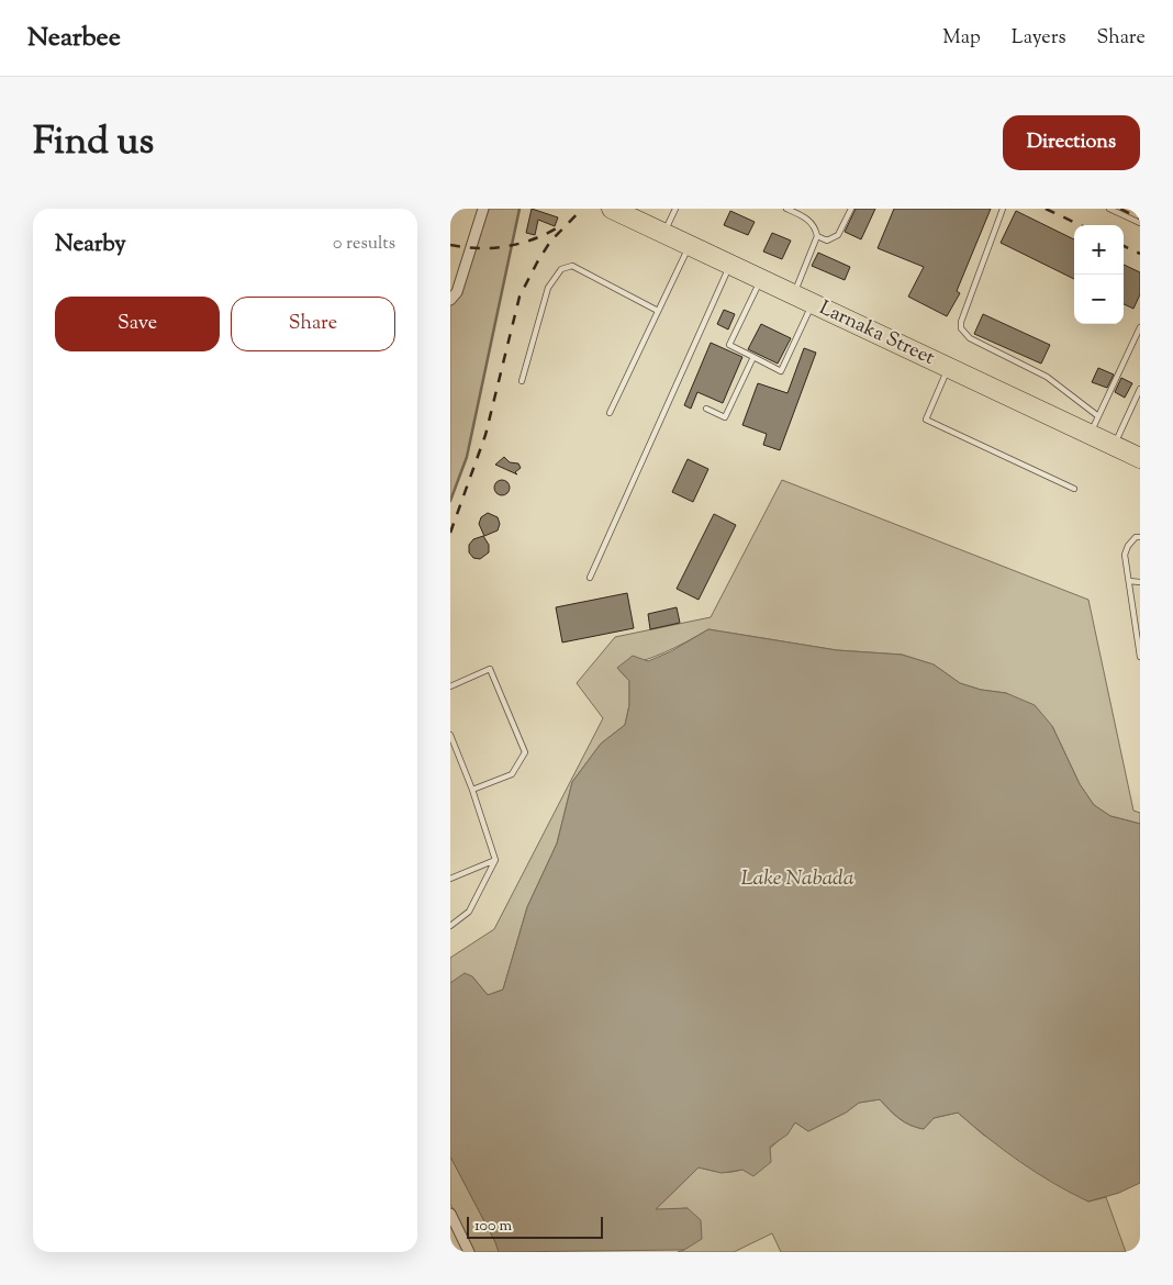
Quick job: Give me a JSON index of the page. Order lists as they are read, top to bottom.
{
  "streets": {
    "highway": ["Larnaka Street"]
  },
  "water": ["Lake Nabada"],
  "scale_bar": "100 m",
  "page": {
    "header": "Nearbee",
    "nav": ["Map", "Layers", "Share"],
    "title": "Find us",
    "buttons": [
      "Directions",
      ["Save", "Share"]
    ],
    "heading": ["Nearby", "0 results"],
    "map_buttons": ["+", "−"],
    "scale": "100 m"
  }
}
